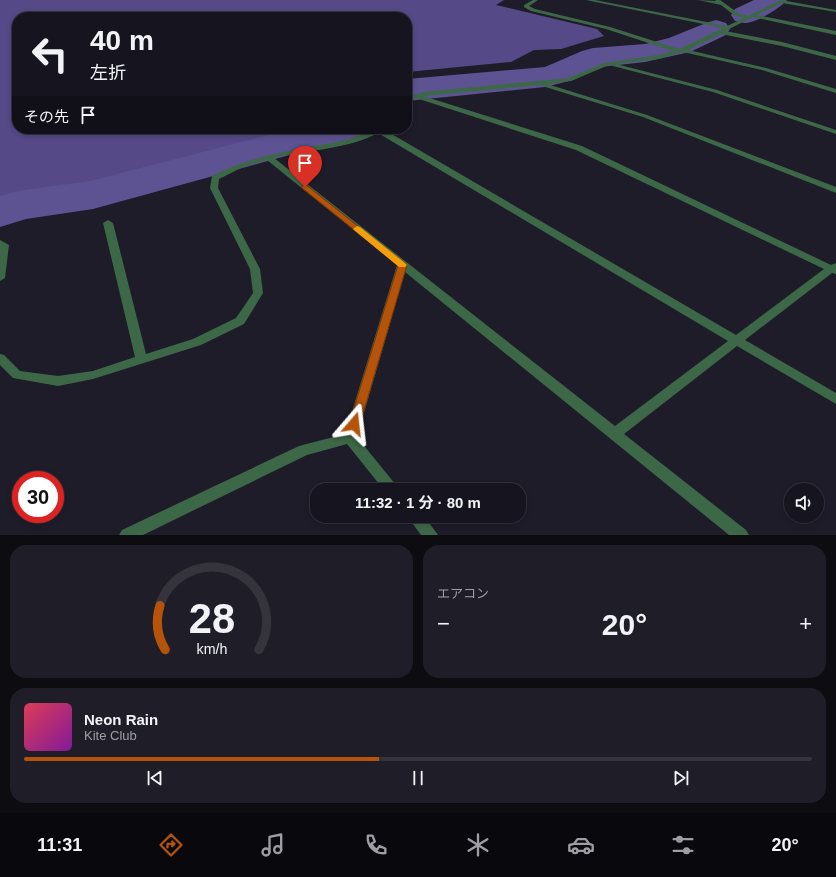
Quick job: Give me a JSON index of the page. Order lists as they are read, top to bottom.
{
  "page": {
    "turn": ["40 m", "左折"],
    "then": "その先",
    "limit": "30",
    "trip": "11:32 · 1 分 · 80 m",
    "tile": "エアコン",
    "heat": ["−", "20°", "+"],
    "song": ["Neon Rain", "Kite Club"],
    "tabs": ["11:31", "20°"],
    "gauge": ["28", "km/h"]
  }
}
